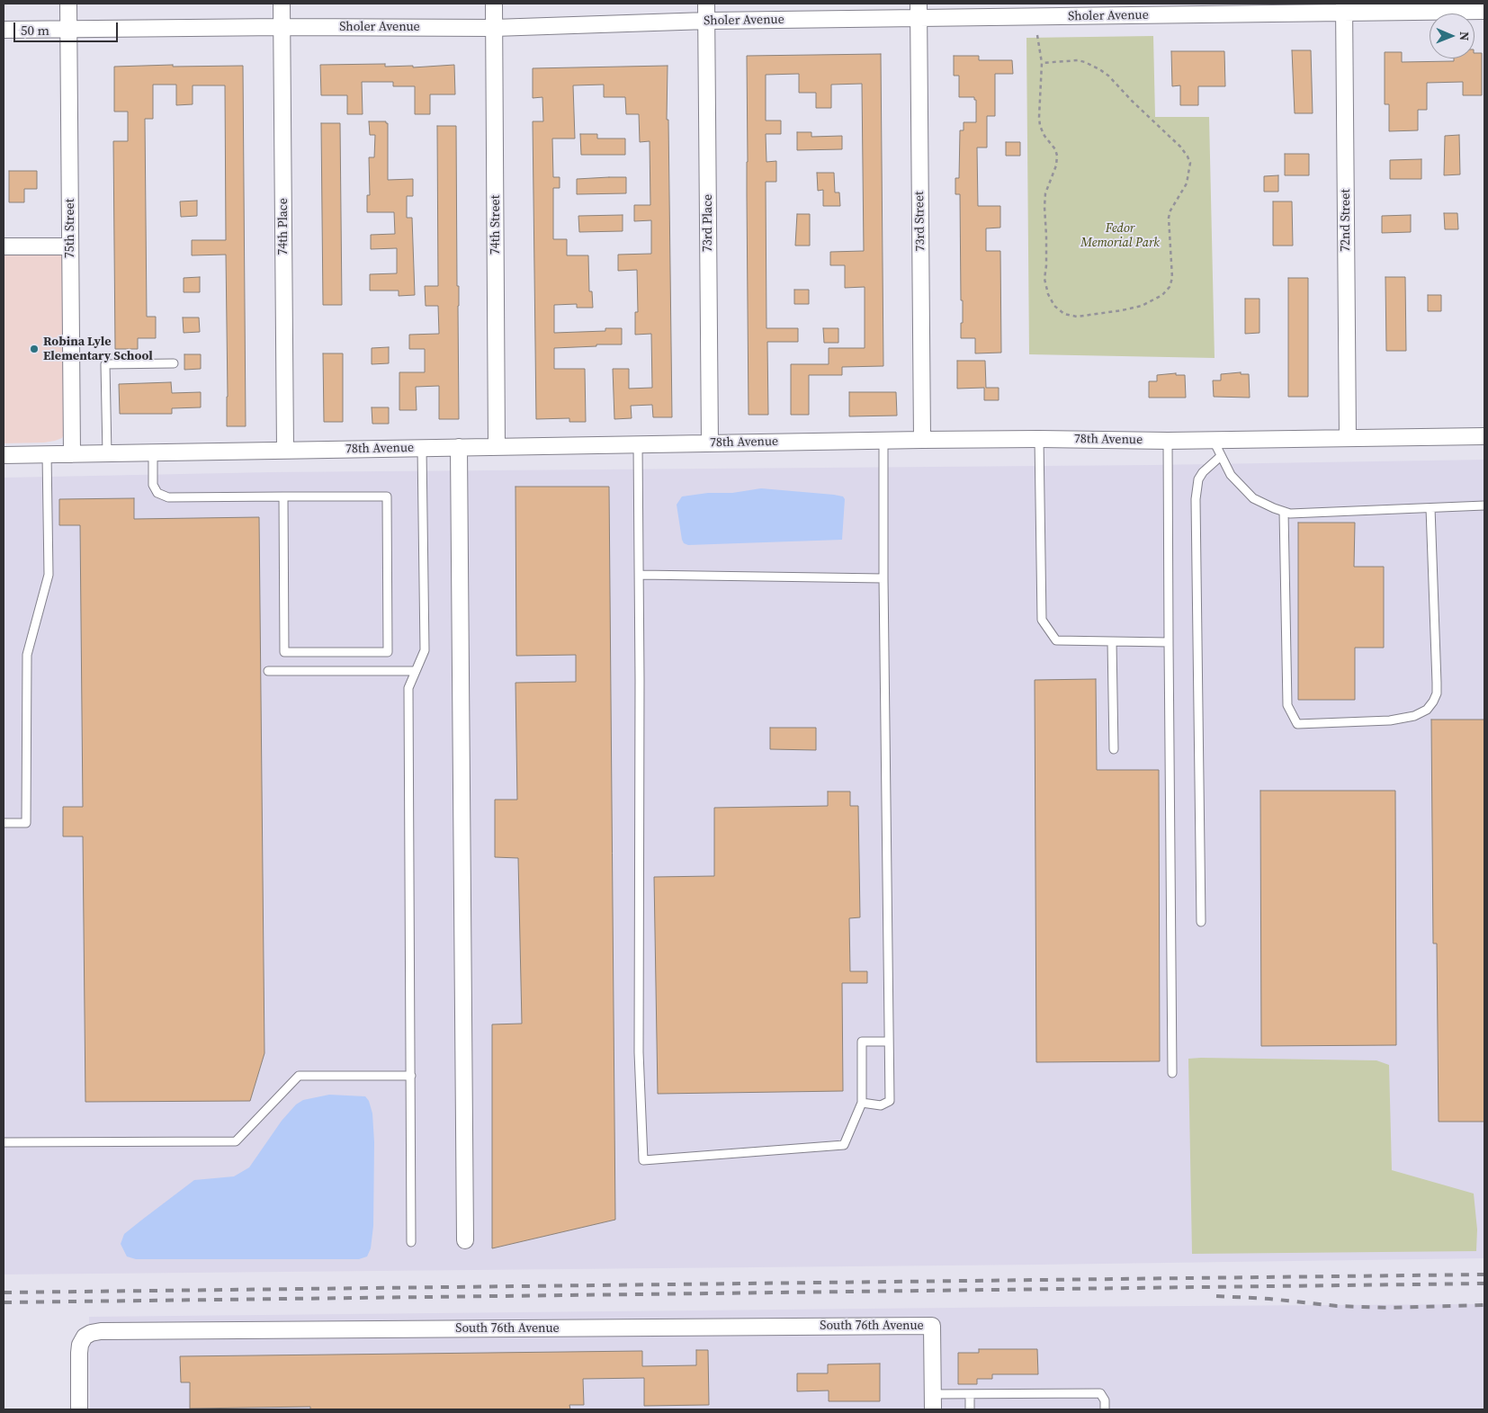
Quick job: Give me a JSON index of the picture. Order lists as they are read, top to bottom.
{
  "streets": {
    "street": [
      "Sholer Avenue",
      "72nd Street",
      "73rd Street",
      "73rd Place",
      "74th Street",
      "74th Place",
      "75th Street",
      "78th Avenue",
      "South 76th Avenue"
    ]
  },
  "crossings": [
    ["Sholer Avenue", "72nd Street"],
    ["Sholer Avenue", "73rd Street"],
    ["Sholer Avenue", "73rd Place"],
    ["Sholer Avenue", "74th Street"],
    ["Sholer Avenue", "74th Place"],
    ["Sholer Avenue", "75th Street"],
    ["72nd Street", "78th Avenue"],
    ["73rd Street", "78th Avenue"],
    ["73rd Place", "78th Avenue"],
    ["74th Street", "78th Avenue"],
    ["74th Place", "78th Avenue"],
    ["75th Street", "78th Avenue"]
  ],
  "parks": ["Fedor Memorial Park"],
  "places": ["Robina Lyle Elementary School"],
  "scale_bar": "50 m",
  "north": "right"
}
